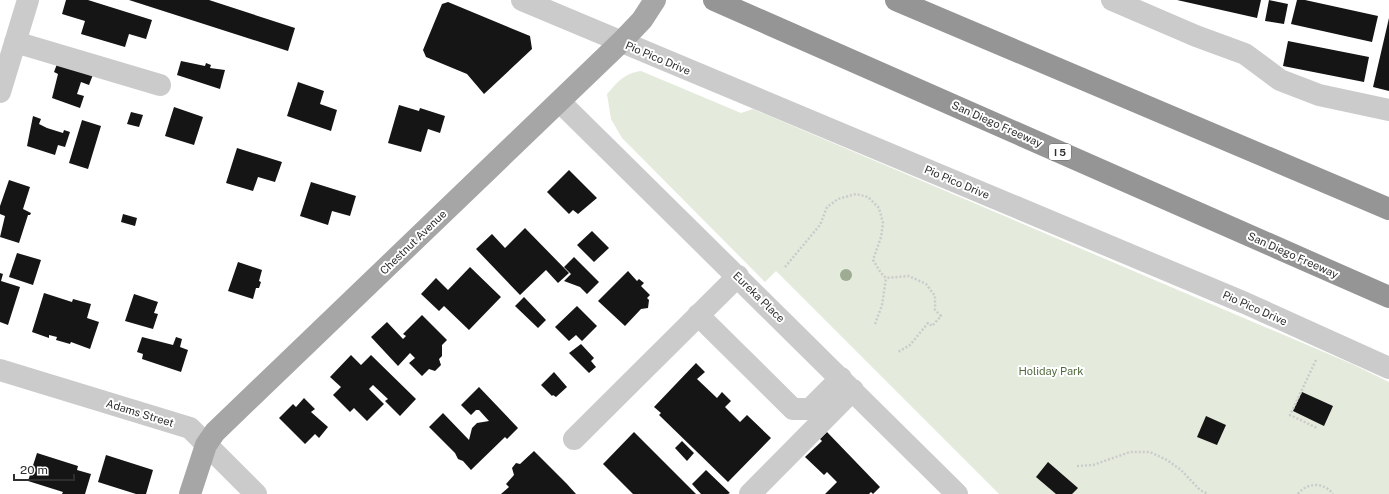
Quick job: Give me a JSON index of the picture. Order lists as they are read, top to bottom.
{
  "streets": {
    "highway": ["San Diego Freeway", "I 5"],
    "main road": ["Chestnut Avenue"],
    "street": ["Pio Pico Drive", "Eureka Place", "Adams Street"]
  },
  "crossings": [
    ["Pio Pico Drive", "Chestnut Avenue"],
    ["Chestnut Avenue", "Eureka Place"],
    ["Chestnut Avenue", "Adams Street"]
  ],
  "parks": ["Holiday Park"],
  "scale_bar": "20 m"
}
